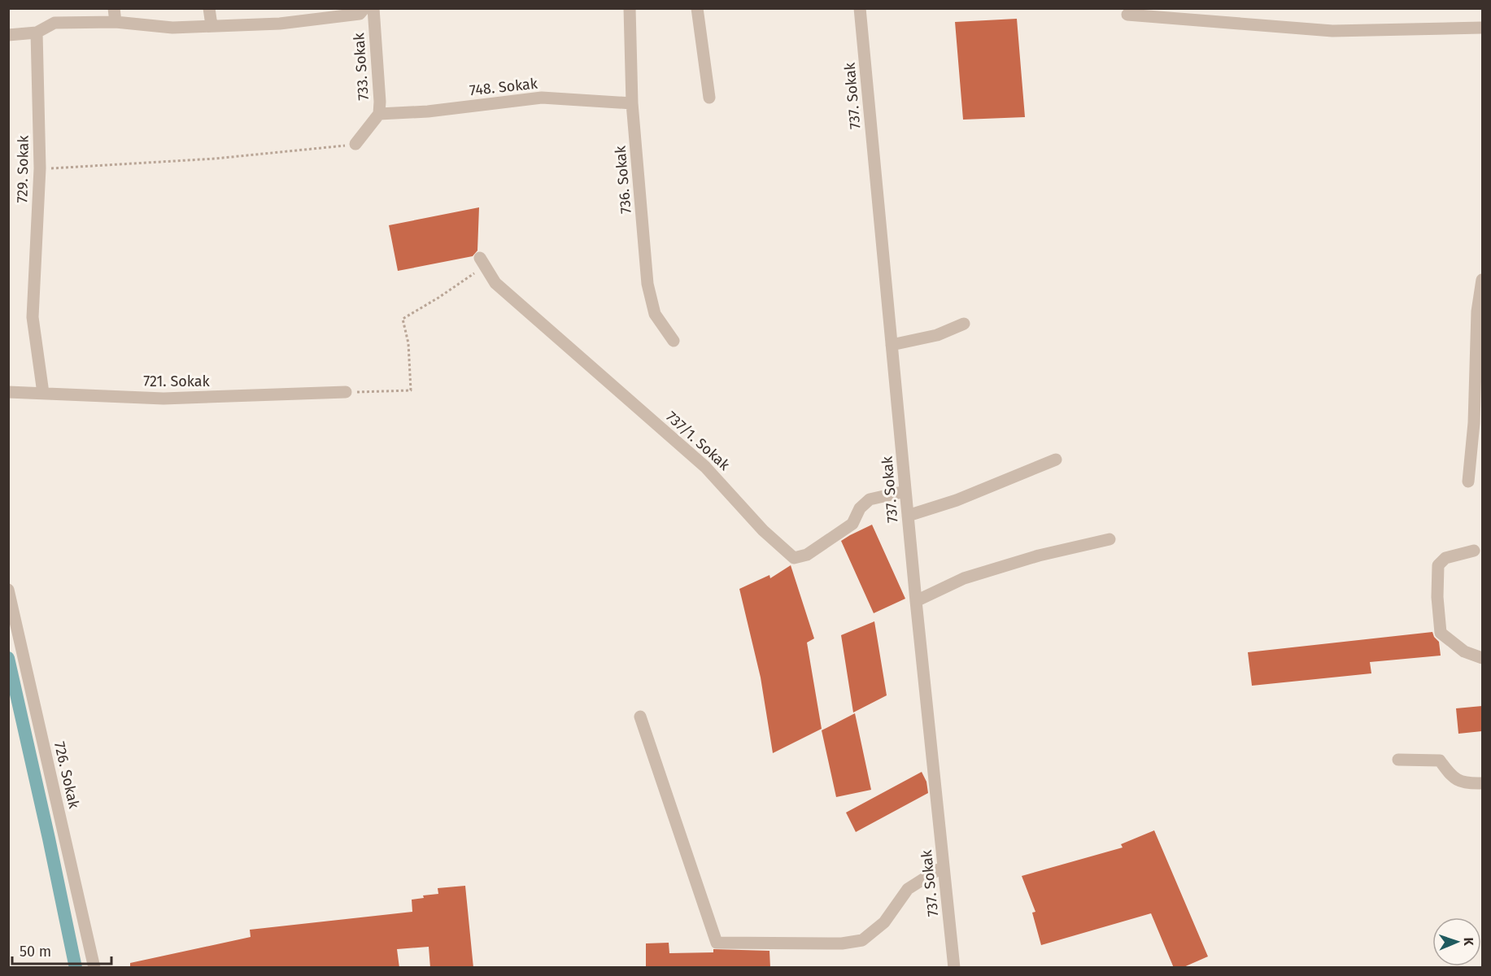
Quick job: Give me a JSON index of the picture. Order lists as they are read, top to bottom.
{
  "streets": {
    "street": [
      "733. Sokak",
      "748. Sokak",
      "737. Sokak",
      "729. Sokak",
      "736. Sokak",
      "721. Sokak",
      "737/1. Sokak",
      "726. Sokak"
    ]
  },
  "crossings": [
    ["733. Sokak", "748. Sokak"],
    ["748. Sokak", "736. Sokak"],
    ["737. Sokak", "737/1. Sokak"],
    ["729. Sokak", "721. Sokak"]
  ],
  "scale_bar": "50 m",
  "north": "right"
}
